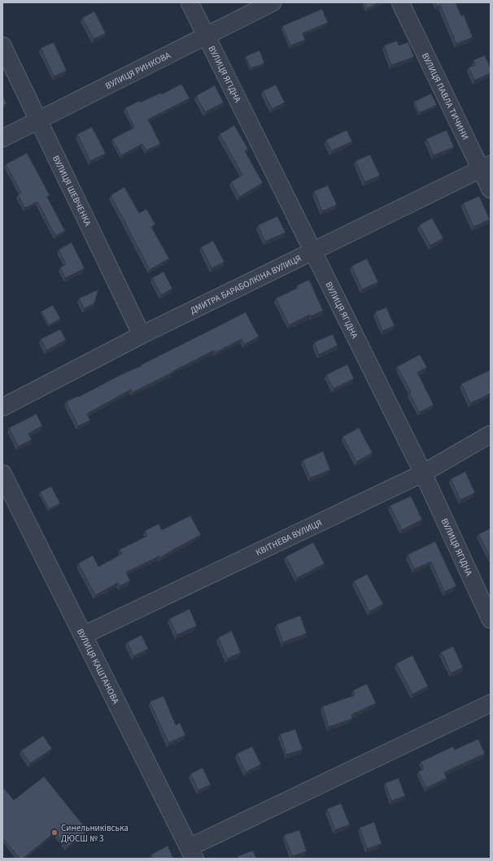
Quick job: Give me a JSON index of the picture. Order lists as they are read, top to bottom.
{
  "streets": {
    "street": [
      "ВУЛИЦЯ РИНКОВА",
      "ВУЛИЦЯ ЯГІДНА",
      "ВУЛИЦЯ ПАВЛА ТИЧИНИ",
      "ВУЛИЦЯ ШЕВЧЕНКА",
      "ДМИТРА БАРАБОЛКІНА ВУЛИЦЯ",
      "КВІТНЕВА ВУЛИЦЯ",
      "ВУЛИЦЯ КАШТАНОВА"
    ]
  },
  "crossings": [
    ["ВУЛИЦЯ РИНКОВА", "ВУЛИЦЯ ЯГІДНА"],
    ["ВУЛИЦЯ РИНКОВА", "ВУЛИЦЯ ШЕВЧЕНКА"],
    ["ВУЛИЦЯ ЯГІДНА", "ДМИТРА БАРАБОЛКІНА ВУЛИЦЯ"],
    ["ВУЛИЦЯ ЯГІДНА", "КВІТНЕВА ВУЛИЦЯ"],
    ["ВУЛИЦЯ ПАВЛА ТИЧИНИ", "ДМИТРА БАРАБОЛКІНА ВУЛИЦЯ"],
    ["ВУЛИЦЯ ШЕВЧЕНКА", "ДМИТРА БАРАБОЛКІНА ВУЛИЦЯ"],
    ["КВІТНЕВА ВУЛИЦЯ", "ВУЛИЦЯ КАШТАНОВА"]
  ],
  "places": ["Синельниківська ДЮСШ № 3"]
}
